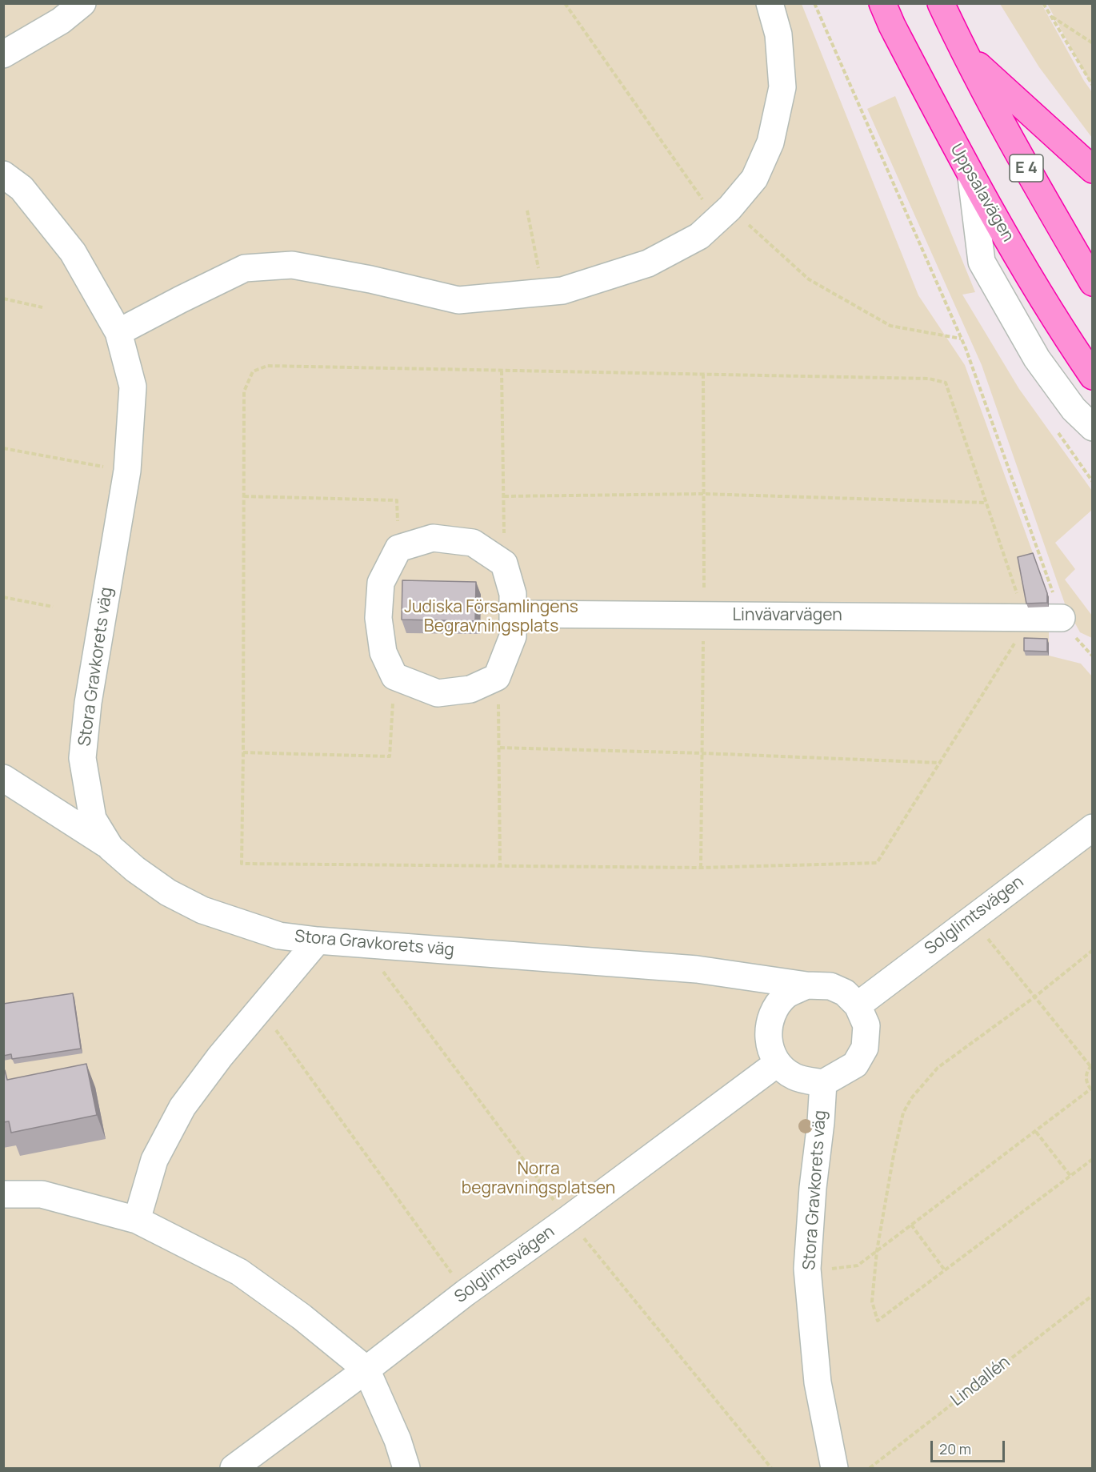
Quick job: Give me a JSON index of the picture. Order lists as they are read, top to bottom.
{
  "streets": {
    "highway": ["E 4", "Uppsalavägen"],
    "street": ["Linvävarvägen", "Stora Gravkorets väg", "Solglimtsvägen"],
    "path": ["Lindallén"]
  },
  "crossings": [
    ["Stora Gravkorets väg", "Solglimtsvägen"]
  ],
  "parks": ["Judiska Församlingens Begravningsplats", "Norra begravningsplatsen"],
  "scale_bar": "20 m"
}
